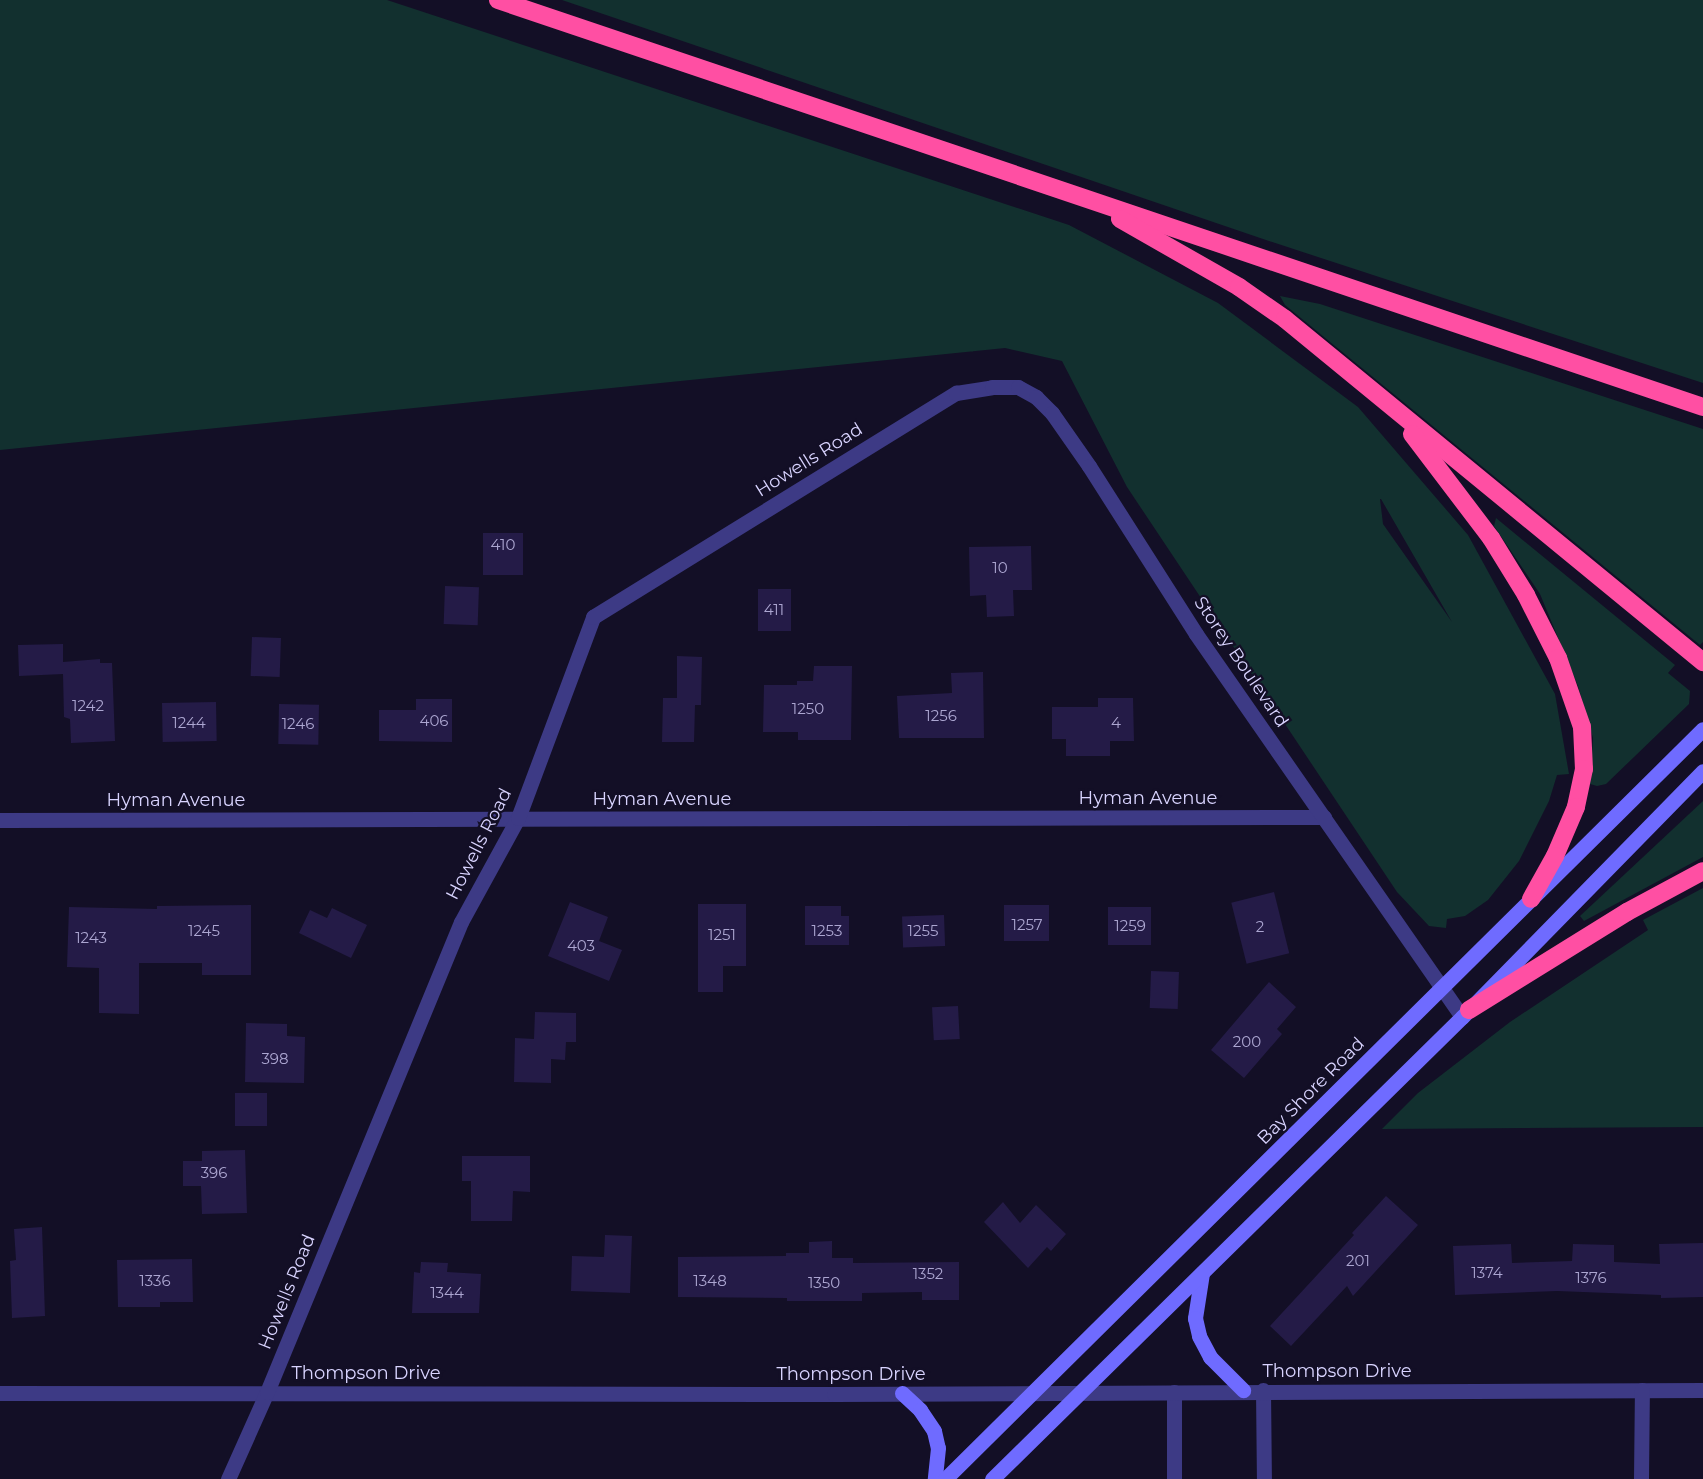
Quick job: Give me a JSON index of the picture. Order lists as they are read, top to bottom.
{
  "streets": {
    "main road": ["Bay Shore Road"],
    "street": [
      "Howells Road",
      "Storey Boulevard",
      "Hyman Avenue",
      "Thompson Drive"
    ]
  },
  "crossings": [
    ["Howells Road", "Storey Boulevard"],
    ["Howells Road", "Hyman Avenue"],
    ["Howells Road", "Thompson Drive"],
    ["Storey Boulevard", "Hyman Avenue"],
    ["Storey Boulevard", "Bay Shore Road"],
    ["Bay Shore Road", "Thompson Drive"]
  ],
  "house_numbers": [
    "410",
    "10",
    "411",
    "1242",
    "1250",
    "1256",
    "406",
    "1244",
    "4",
    "1246",
    "1257",
    "1259",
    "2",
    "1245",
    "1253",
    "1255",
    "1251",
    "1243",
    "403",
    "200",
    "398",
    "396",
    "201",
    "1374",
    "1352",
    "1376",
    "1336",
    "1348",
    "1350",
    "1344"
  ]
}
